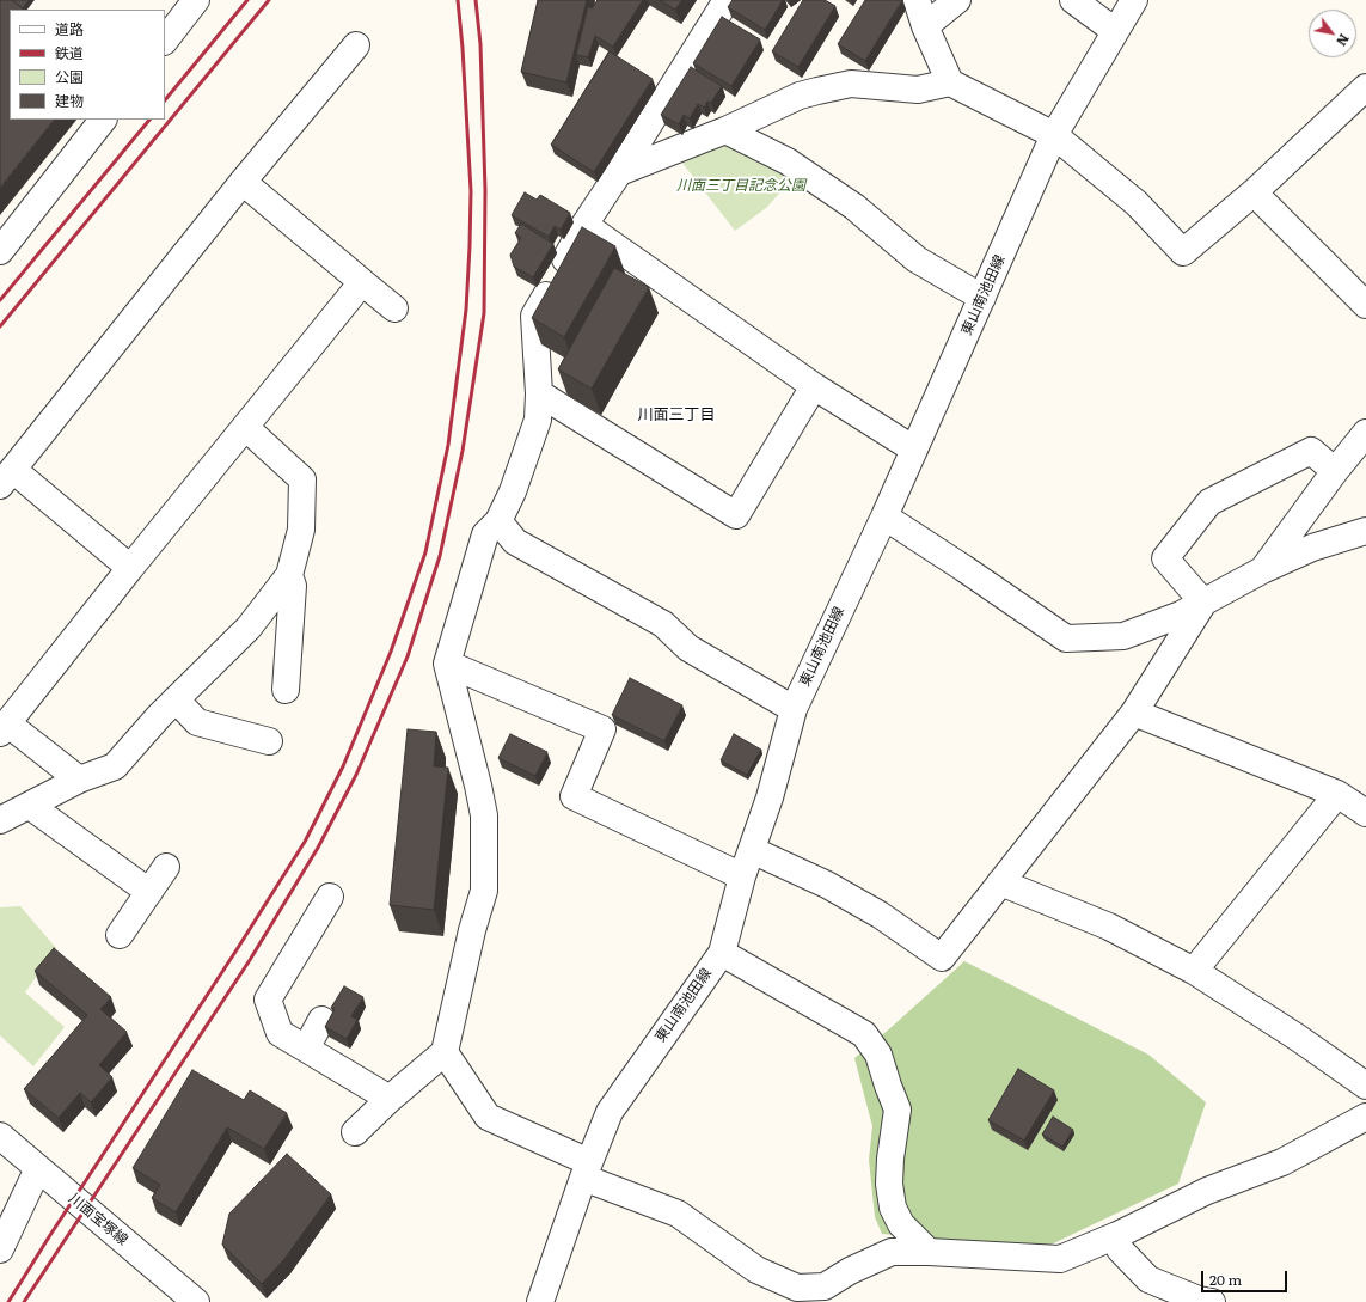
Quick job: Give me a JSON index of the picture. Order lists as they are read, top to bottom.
{
  "streets": {
    "street": ["東山南池田線", "川面宝塚線"]
  },
  "districts": ["川面三丁目"],
  "parks": ["川面三丁目記念公園"],
  "legend": [
    "道路",
    "鉄道",
    "公園",
    "建物"
  ],
  "scale_bar": "20 m",
  "north": "bottom right"
}
